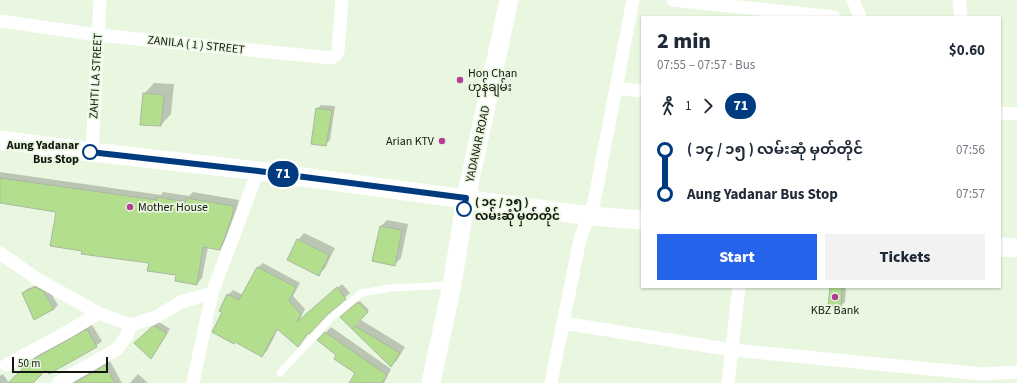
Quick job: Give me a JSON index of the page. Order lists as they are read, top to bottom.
{
  "streets": {
    "main road": ["YADANAR ROAD"],
    "street": ["ZANILA ( 1 ) STREET", "ZAHTI LA STREET"]
  },
  "crossings": [
    ["ZANILA ( 1 ) STREET", "ZAHTI LA STREET"]
  ],
  "places": [
    "Hon Chan ဟုန်ချမ်း",
    "Arian KTV",
    "Aung Yadanar Bus Stop",
    "Mother House",
    "( ၁၄ / ၁၅ ) လမ်းဆုံ မှတ်တိုင်",
    "KBZ Bank"
  ],
  "lines": ["bus line 71"],
  "scale_bar": "50 m",
  "page": {
    "on_map": "71",
    "heading": ["2 min", "07:55 – 07:57 · Bus", "$0.60"],
    "legs": ["1", "71"],
    "list": [
      {
        "name": "( ၁၄ / ၁၅ ) လမ်းဆုံ မှတ်တိုင်",
        "value": "07:56"
      },
      {
        "name": "Aung Yadanar Bus Stop",
        "value": "07:57"
      }
    ],
    "buttons": ["Start", "Tickets"],
    "scale": "50 m"
  }
}
